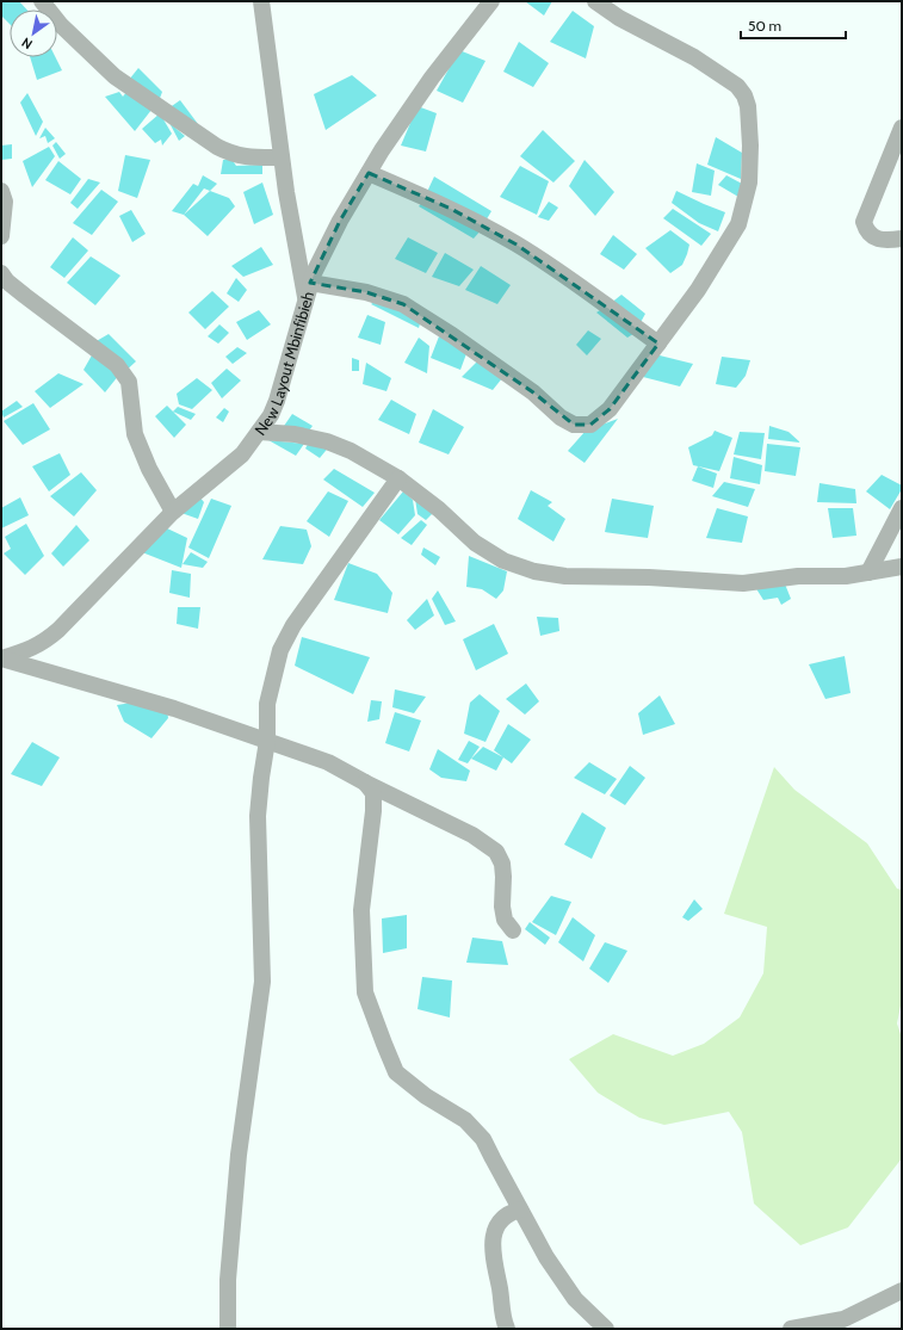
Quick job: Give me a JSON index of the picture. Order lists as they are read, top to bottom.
{
  "streets": {
    "street": ["New Layout Mbinfibieh"]
  },
  "scale_bar": "50 m",
  "north": "bottom left"
}
